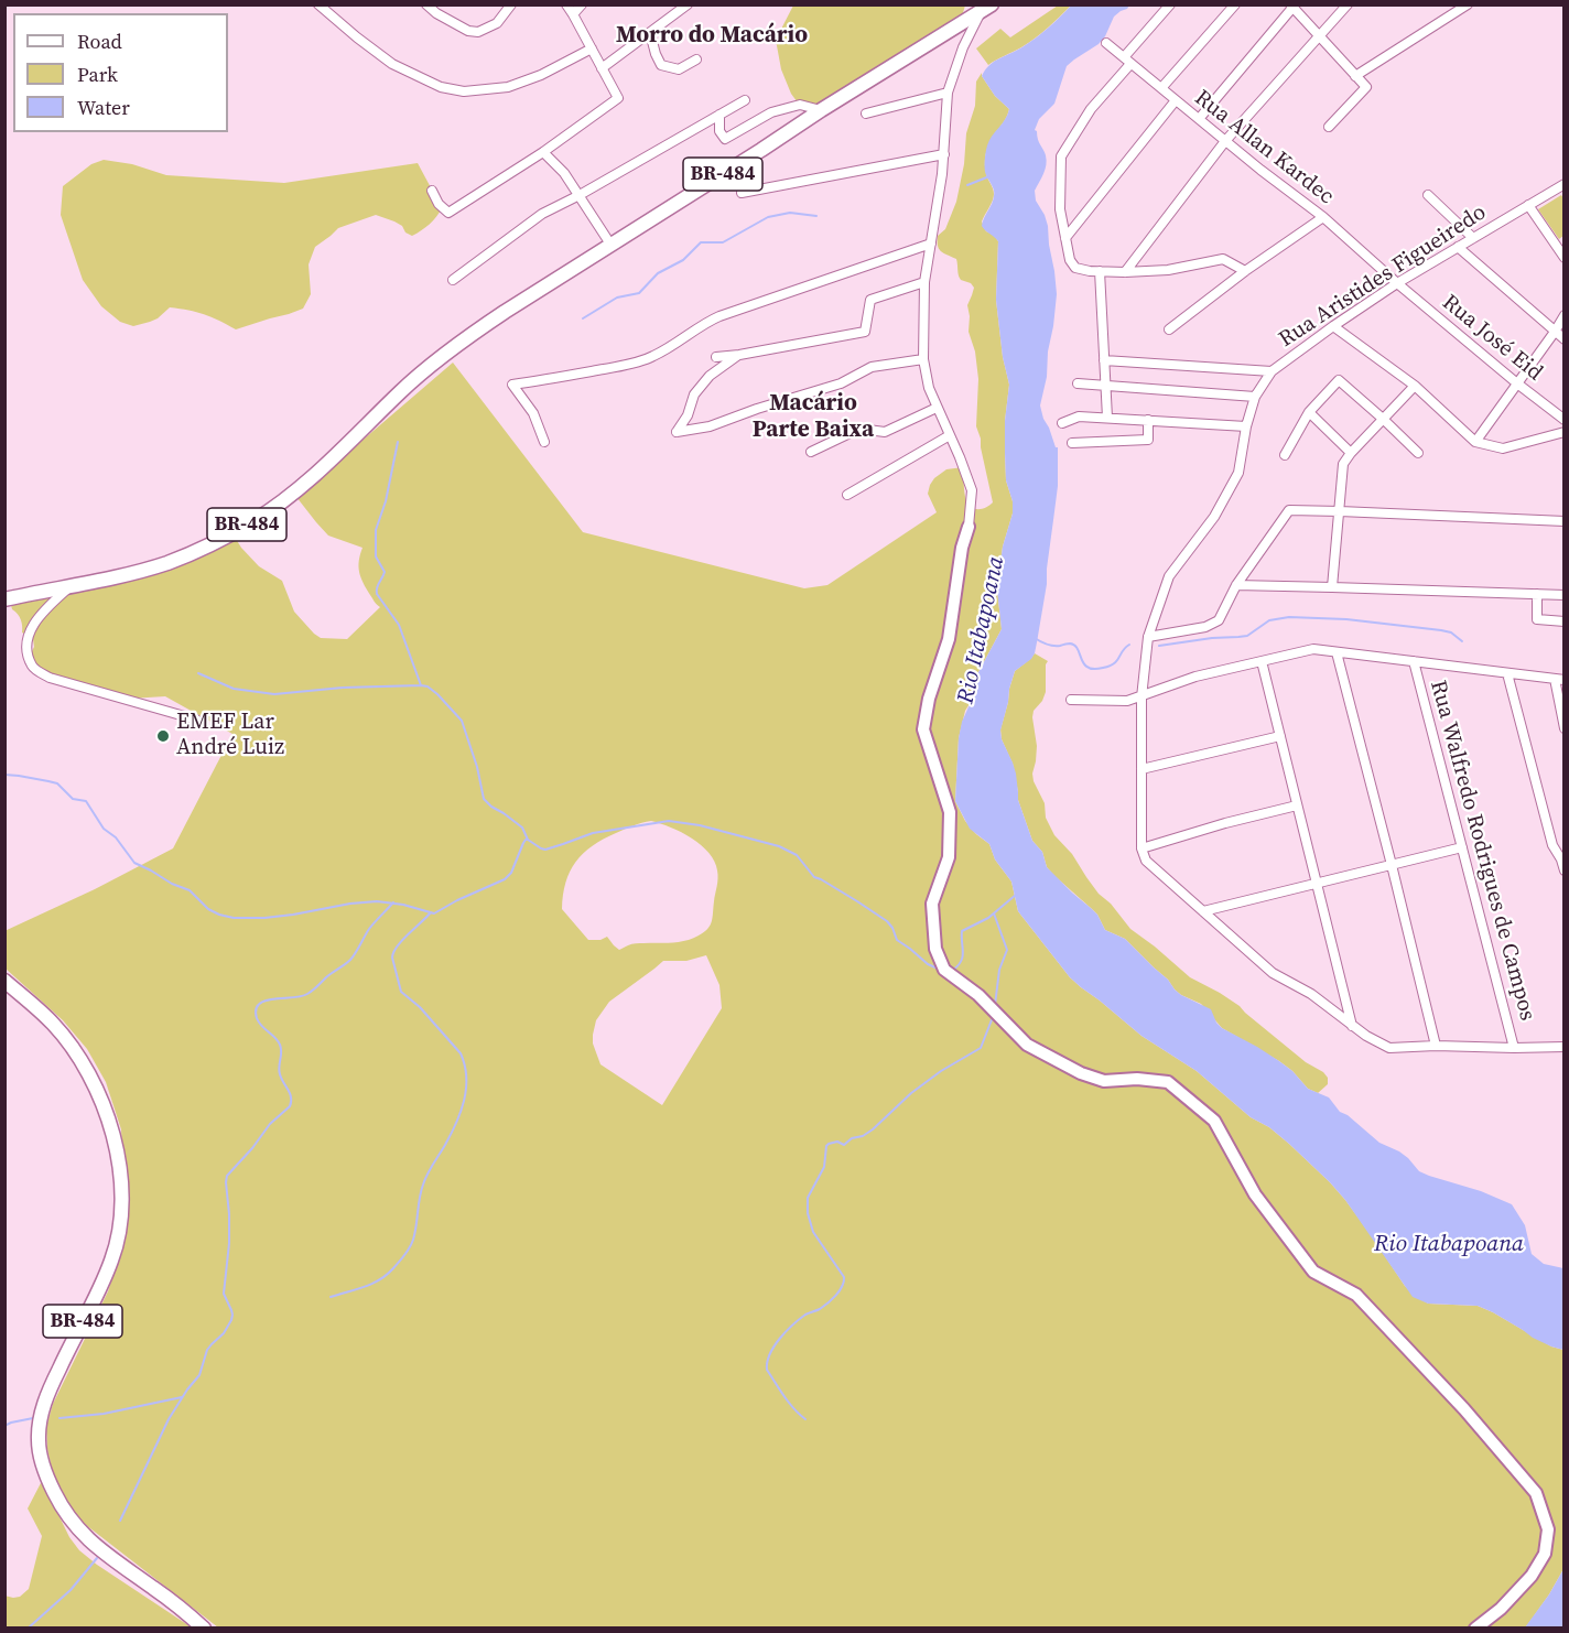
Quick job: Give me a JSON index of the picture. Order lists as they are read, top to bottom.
{
  "streets": {
    "main road": ["BR-484"],
    "street": [
      "Rua Allan Kardec",
      "Rua Aristides Figueiredo",
      "Rua José Eid",
      "Rua Walfredo Rodrigues de Campos"
    ]
  },
  "crossings": [
    ["Rua Allan Kardec", "Rua Aristides Figueiredo"],
    ["Rua Allan Kardec", "Rua José Eid"],
    ["Rua Aristides Figueiredo", "Rua José Eid"]
  ],
  "districts": ["Morro do Macário", "Macário Parte Baixa"],
  "water": ["Rio Itabapoana"],
  "places": ["EMEF Lar André Luiz"],
  "legend": ["Road", "Park", "Water"]
}
